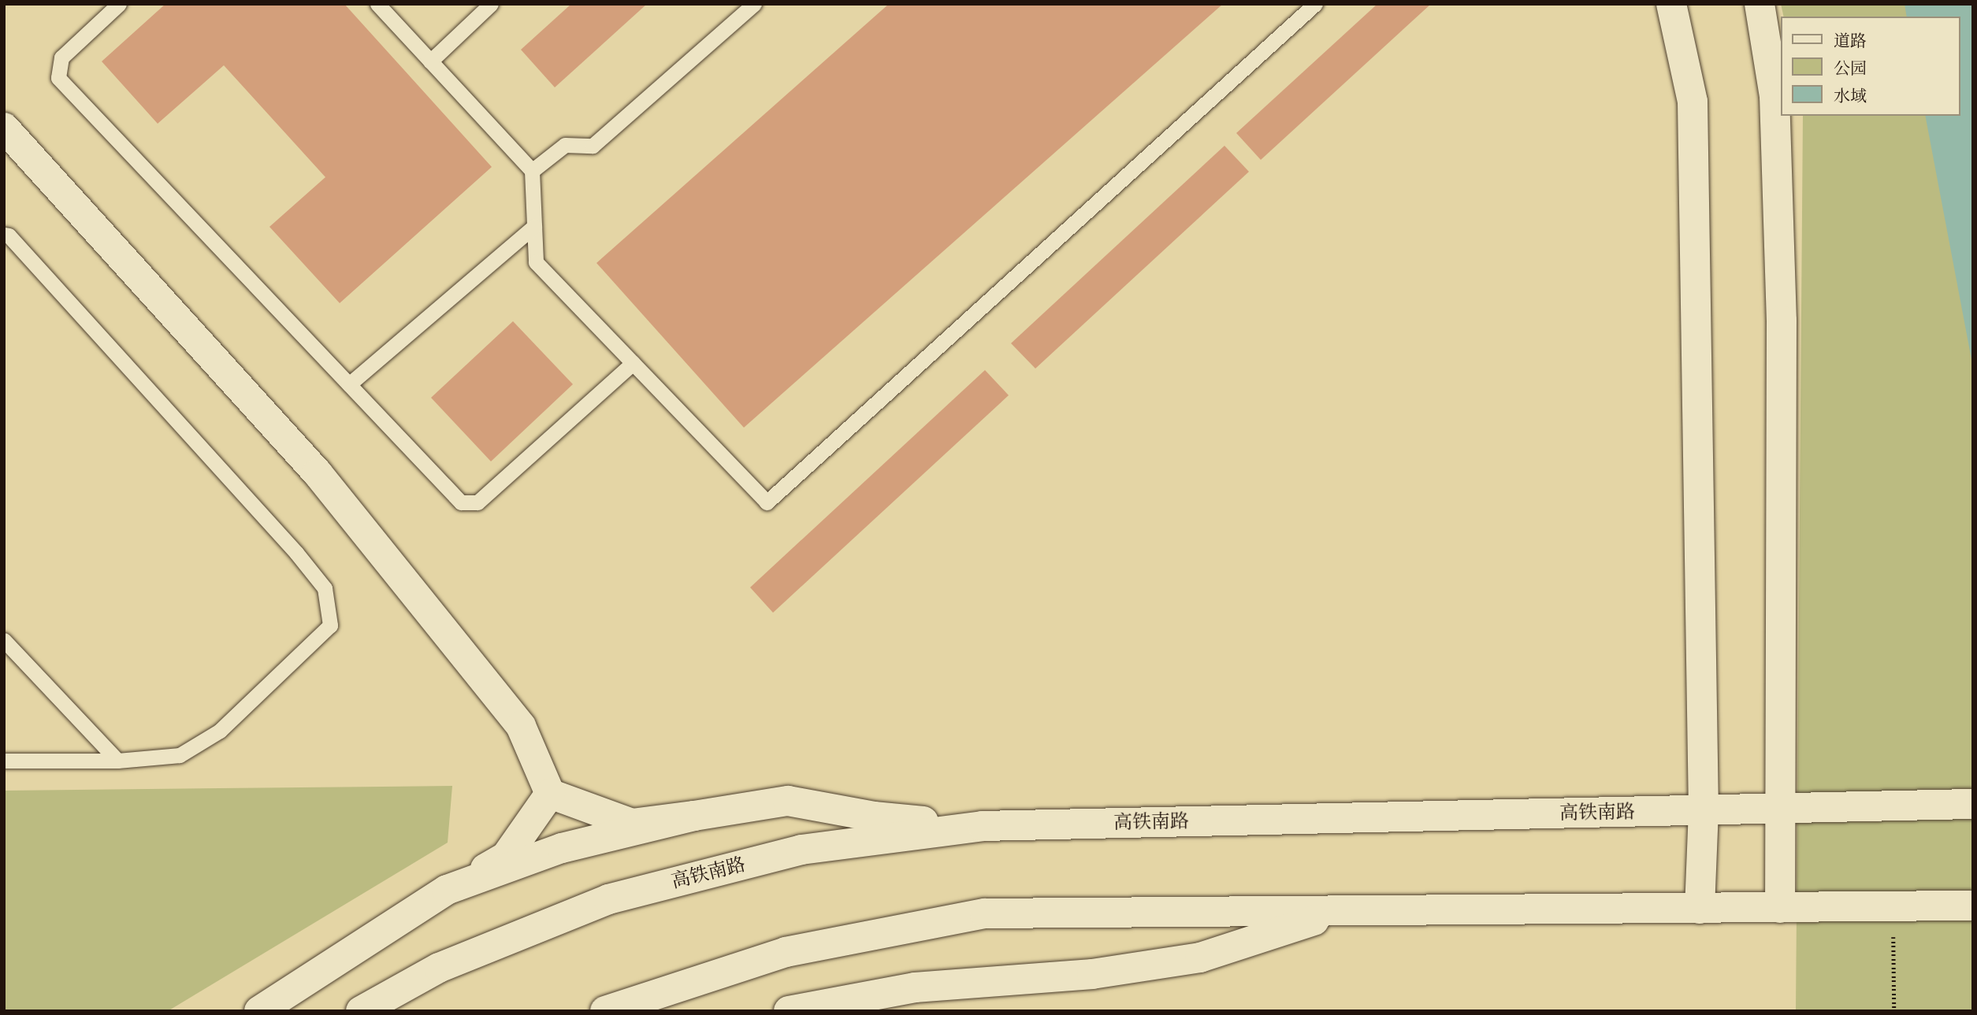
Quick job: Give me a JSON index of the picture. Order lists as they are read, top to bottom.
{
  "streets": {
    "main road": ["高铁南路"]
  },
  "legend": ["道路", "公园", "水域"]
}
